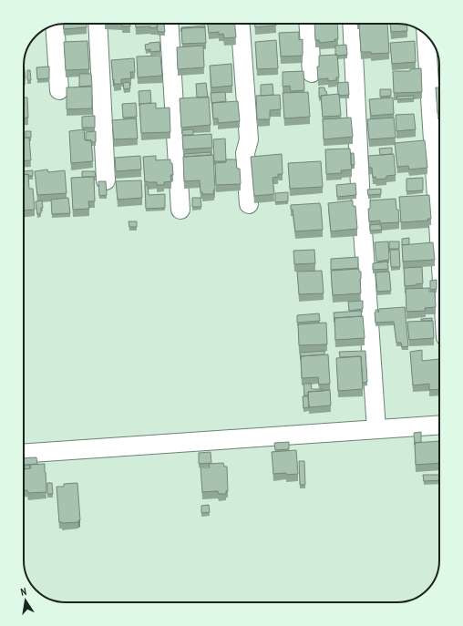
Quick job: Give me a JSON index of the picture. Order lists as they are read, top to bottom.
{
  "north": "top"
}
